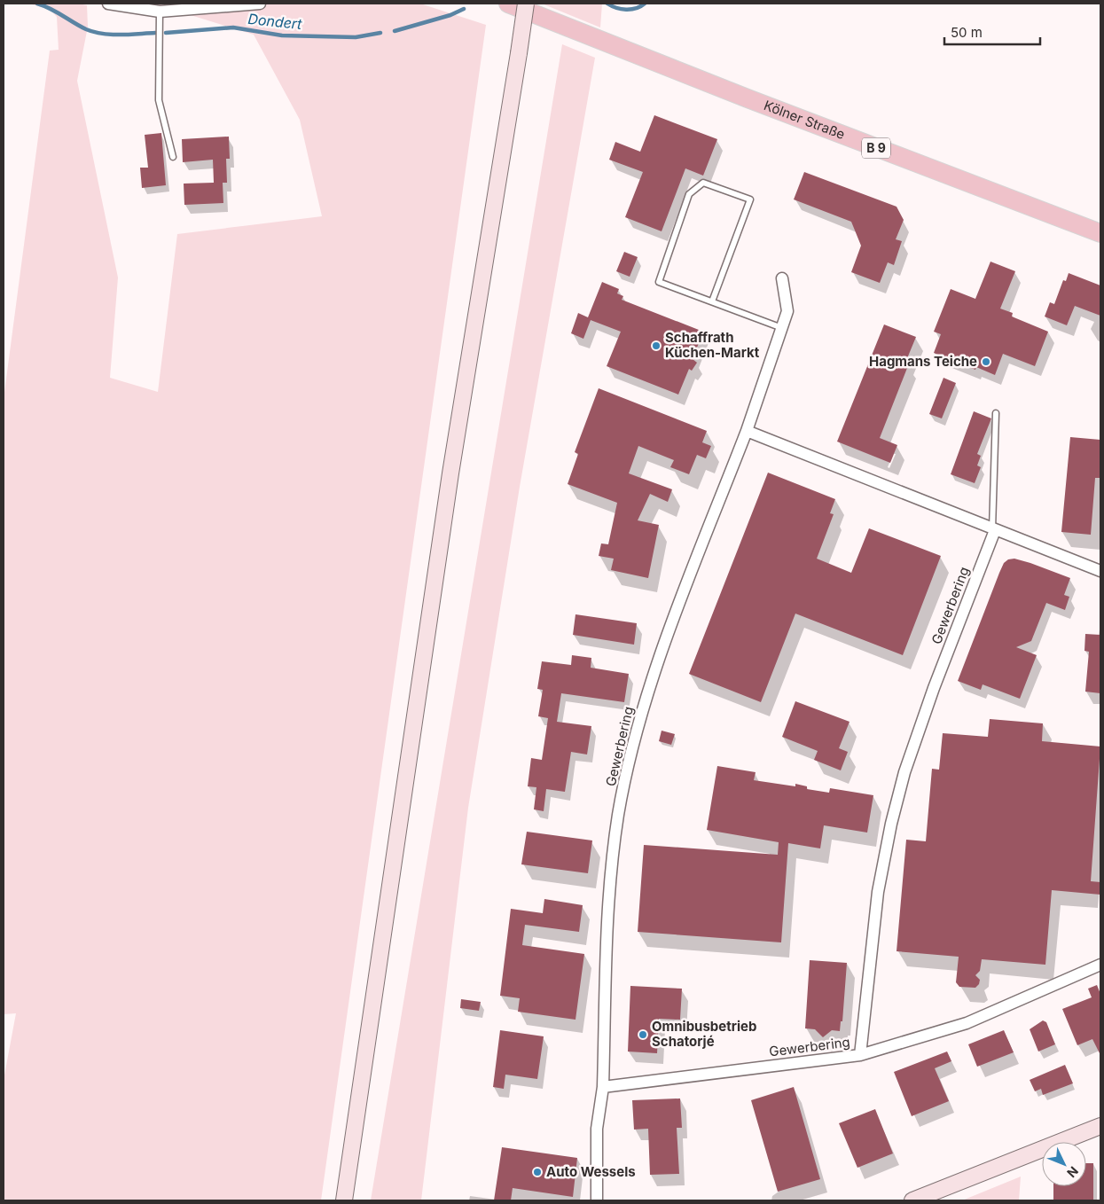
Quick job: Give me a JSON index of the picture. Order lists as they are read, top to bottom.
{
  "streets": {
    "main road": ["Kölner Straße", "B 9"],
    "street": ["Gewerbering"]
  },
  "water": ["Dondert"],
  "places": [
    "Schaffrath Küchen-Markt",
    "Hagmans Teiche",
    "Omnibusbetrieb Schatorjé",
    "Auto Wessels"
  ],
  "scale_bar": "50 m",
  "north": "bottom right"
}
